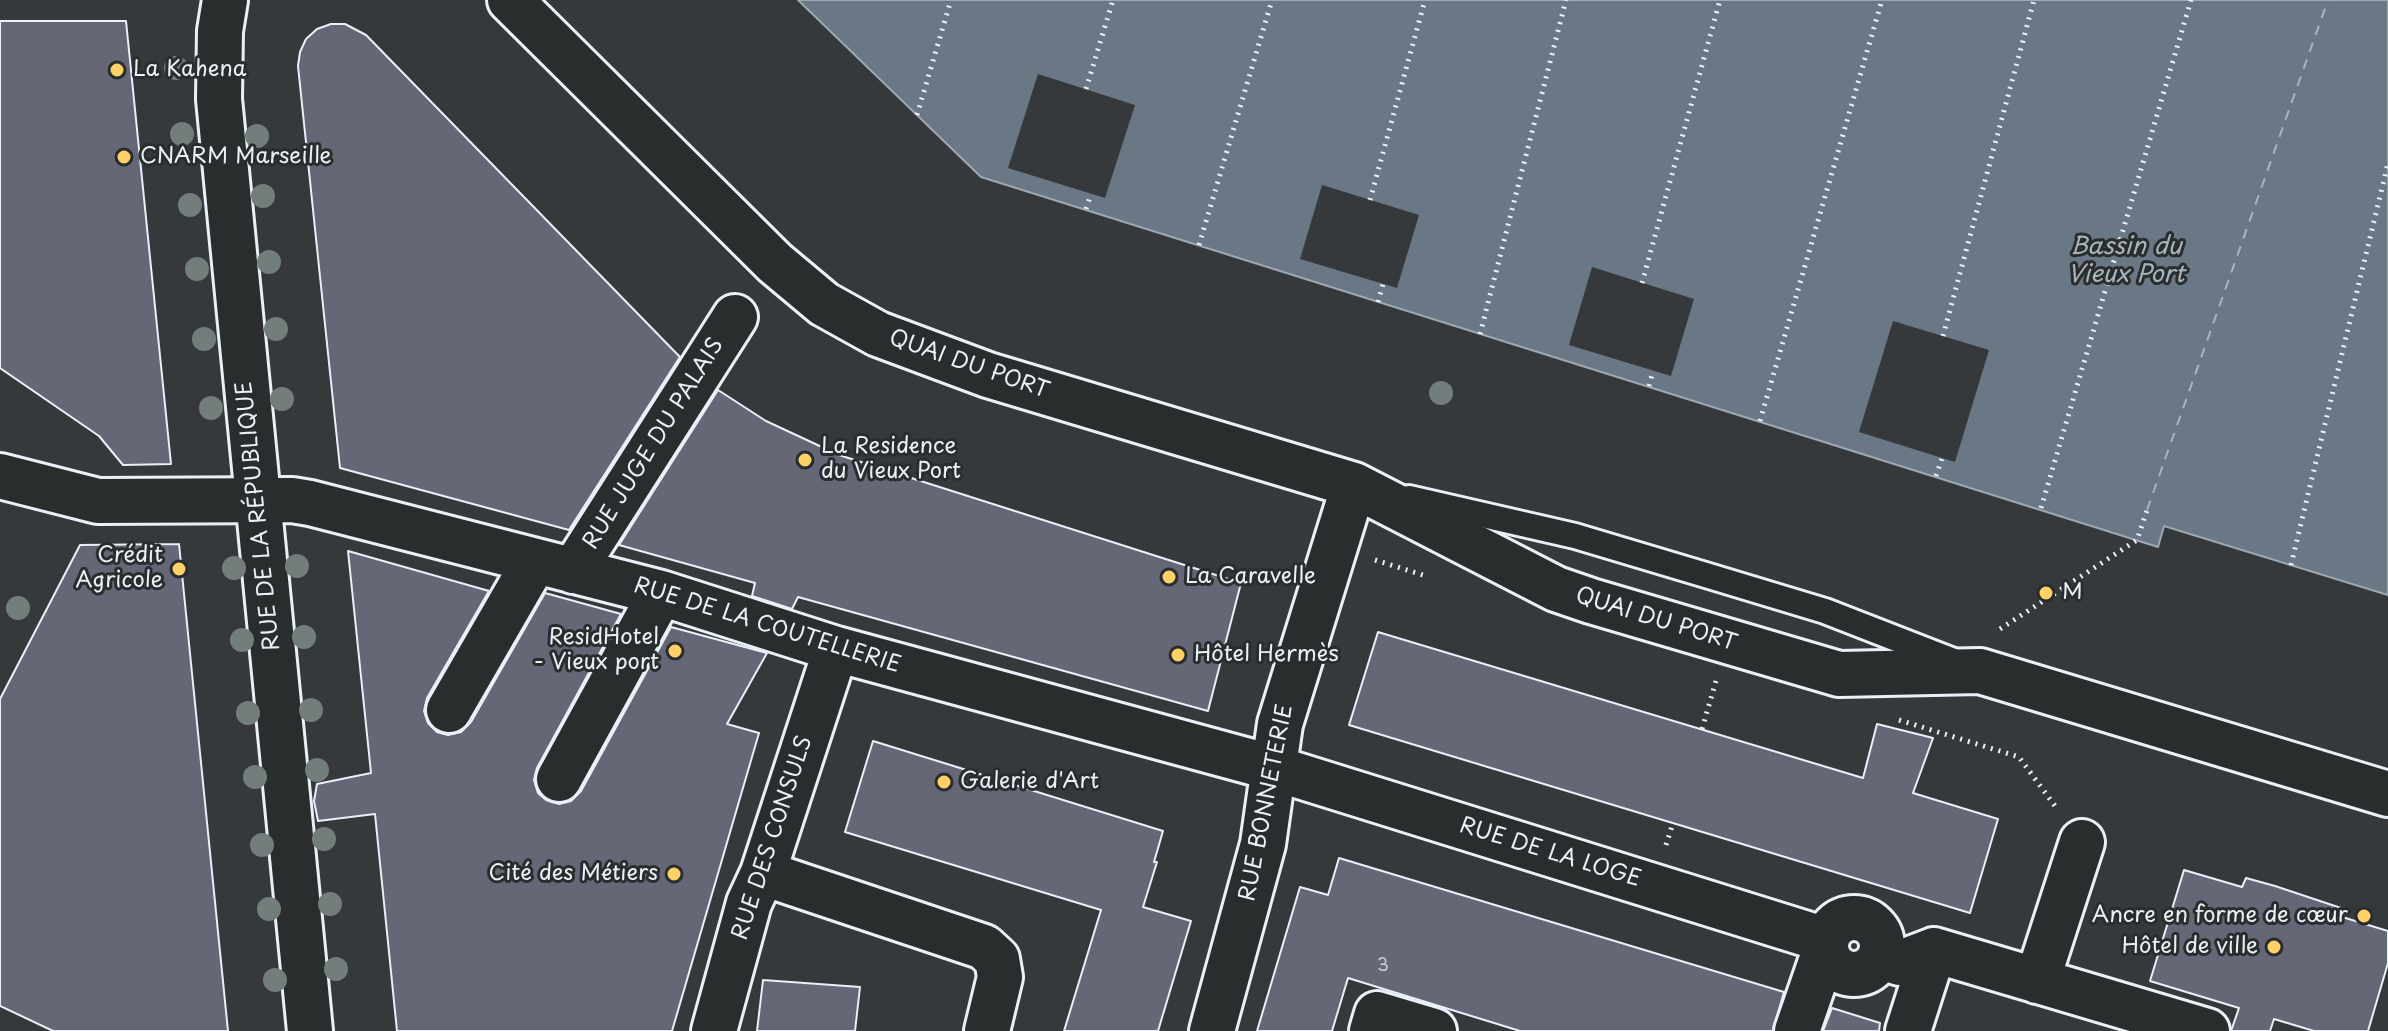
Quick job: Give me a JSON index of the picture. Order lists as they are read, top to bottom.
{
  "streets": {
    "street": [
      "QUAI DU PORT",
      "RUE JUGE DU PALAIS",
      "RUE DE LA RÉPUBLIQUE",
      "RUE DE LA COUTELLERIE",
      "RUE BONNETERIE",
      "RUE DES CONSULS",
      "RUE DE LA LOGE"
    ]
  },
  "crossings": [
    ["QUAI DU PORT", "RUE BONNETERIE"],
    ["RUE JUGE DU PALAIS", "RUE DE LA COUTELLERIE"],
    ["RUE DE LA RÉPUBLIQUE", "RUE DE LA COUTELLERIE"],
    ["RUE DE LA COUTELLERIE", "RUE BONNETERIE"],
    ["RUE DE LA COUTELLERIE", "RUE DES CONSULS"],
    ["RUE DE LA COUTELLERIE", "RUE DE LA LOGE"],
    ["RUE BONNETERIE", "RUE DE LA LOGE"]
  ],
  "water": ["Bassin du Vieux Port"],
  "places": [
    "La Kahena",
    "CNARM Marseille",
    "La Residence du Vieux Port",
    "Crédit Agricole",
    "La Caravelle",
    "M",
    "ResidHotel - Vieux port",
    "Hôtel Hermès",
    "Galerie d'Art",
    "Cité des Métiers",
    "Ancre en forme de cœur",
    "Hôtel de ville"
  ],
  "house_numbers": ["3"]
}
